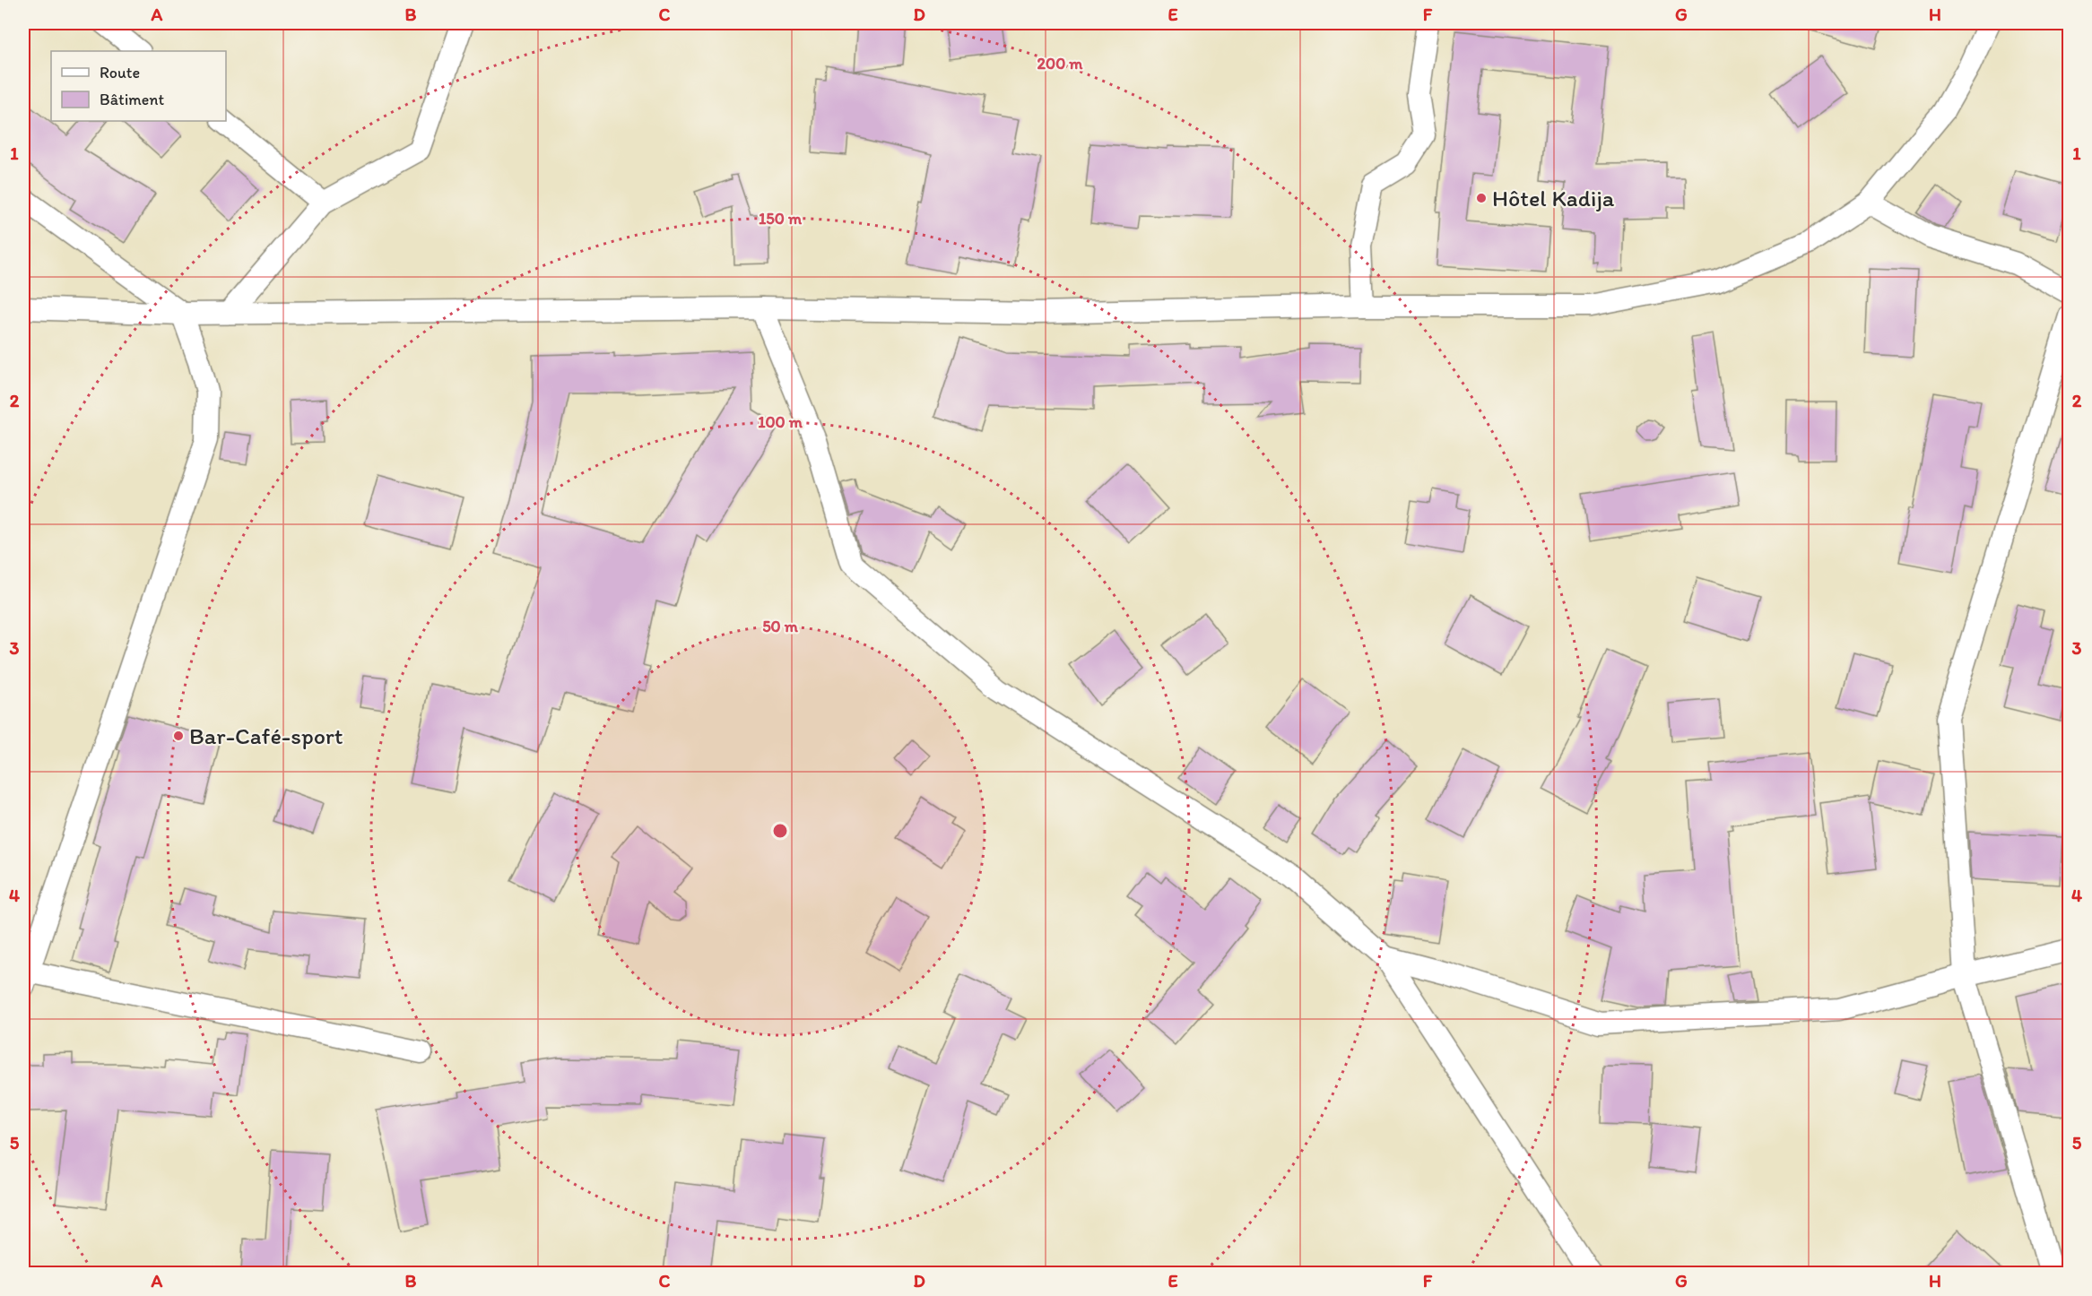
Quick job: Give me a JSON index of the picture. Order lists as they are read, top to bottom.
{
  "places": ["Hôtel Kadija", "Bar-Café-sport"],
  "legend": ["Route", "Bâtiment"],
  "grid": {
    "columns": [
      "A",
      "B",
      "C",
      "D",
      "E",
      "F",
      "G",
      "H"
    ],
    "rows": [
      "1",
      "2",
      "3",
      "4",
      "5"
    ]
  },
  "rings": [
    "200 m",
    "150 m",
    "100 m",
    "50 m"
  ]
}
